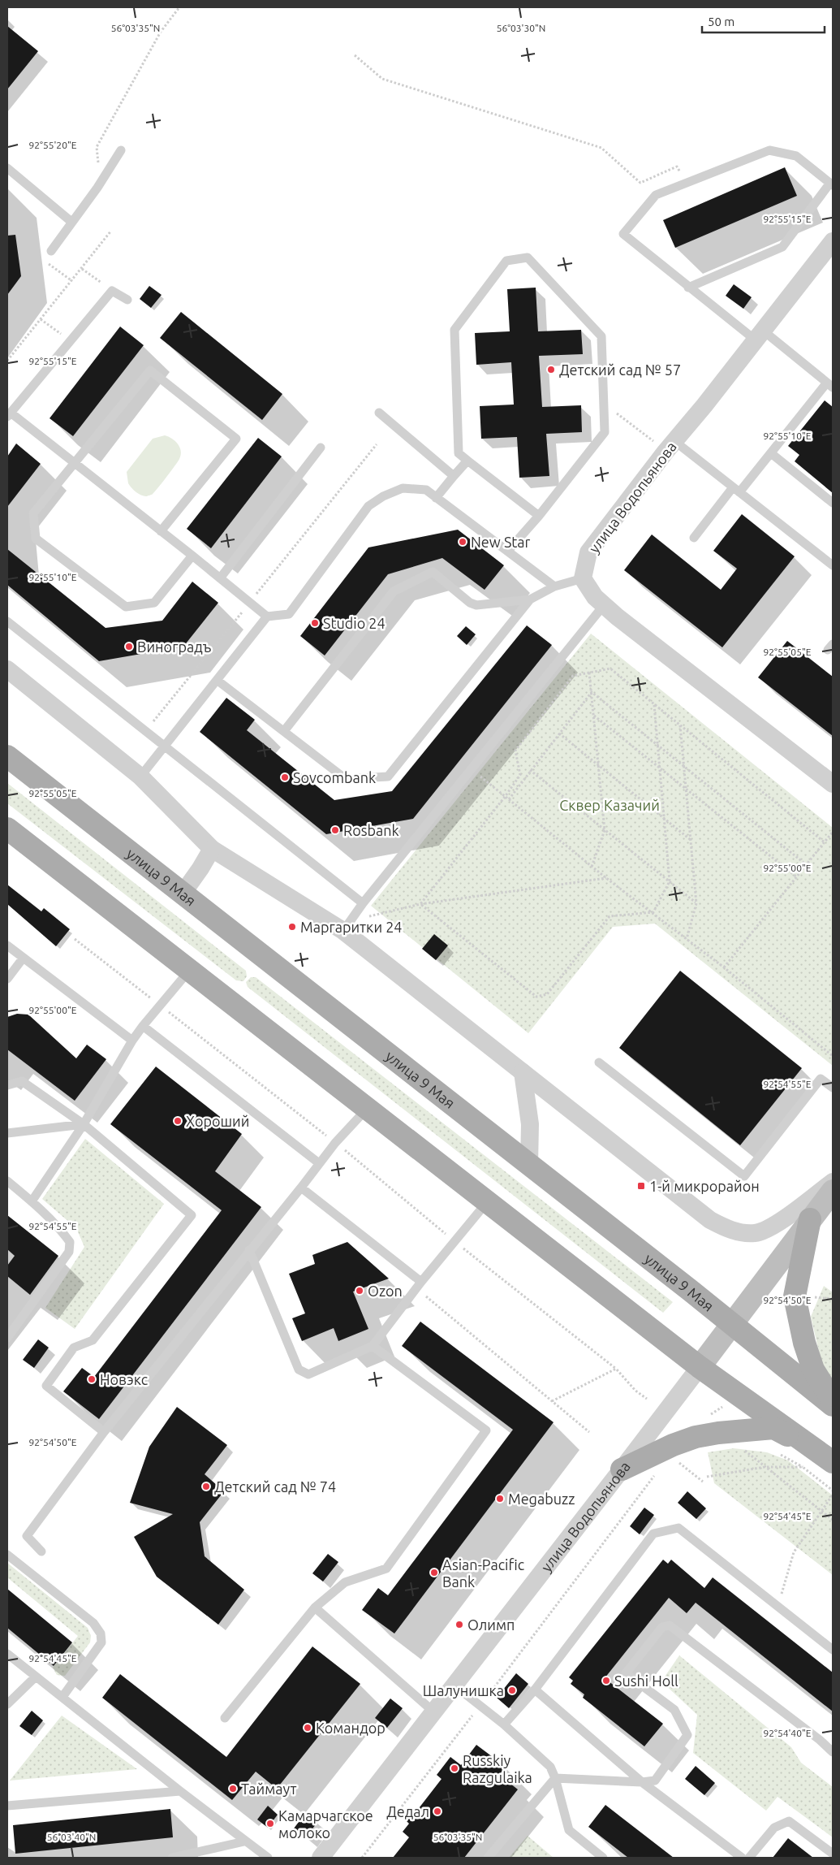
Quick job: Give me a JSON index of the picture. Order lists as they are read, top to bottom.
{
  "streets": {
    "main road": ["улица 9 Мая"],
    "street": ["улица Водопьянова"]
  },
  "crossings": [
    ["улица Водопьянова", "улица 9 Мая"]
  ],
  "parks": ["Сквер Казачий"],
  "places": {
    "other": [
      "Детский сад № 57",
      "New Star",
      "Studio 24",
      "Виноградъ",
      "Sovcombank",
      "Rosbank",
      "Маргаритки 24",
      "Хороший",
      "Ozon",
      "Новэкс",
      "Детский сад № 74",
      "Megabuzz",
      "Asian-Pacific Bank",
      "Олимп",
      "Sushi Holl",
      "Шалунишка",
      "Командор",
      "Russkiy Razgulaika",
      "Таймаут",
      "Дедал",
      "Камарчагское молоко"
    ],
    "transit": ["1-й микрорайон"]
  },
  "scale_bar": "50 m",
  "coordinates": [
    "56°03'30\"N",
    "56°03'35\"N",
    "92°55'20\"E",
    "92°55'15\"E",
    "92°55'10\"E",
    "92°55'05\"E",
    "92°55'00\"E",
    "92°54'55\"E",
    "92°54'50\"E",
    "92°54'45\"E",
    "92°54'40\"E",
    "56°03'40\"N"
  ]
}
